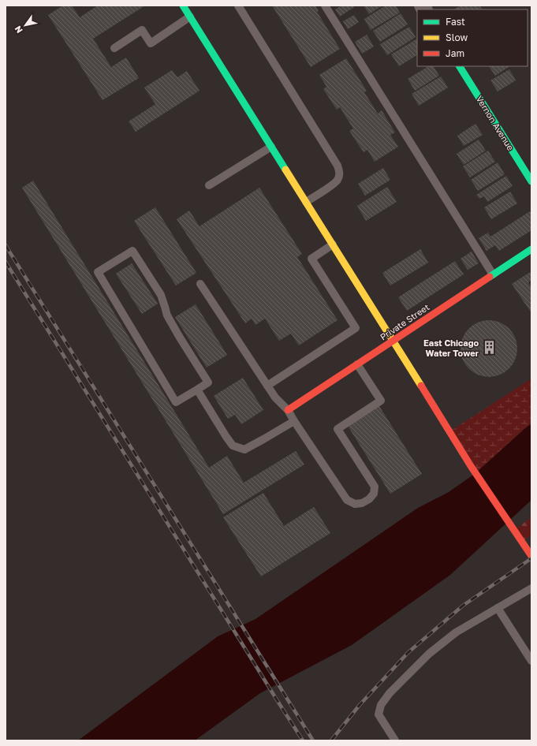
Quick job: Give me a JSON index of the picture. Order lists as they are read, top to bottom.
{
  "streets": {
    "main road": ["Vernon Avenue", "Private Street"]
  },
  "places": {
    "building": ["East Chicago Water Tower"]
  },
  "legend": ["Fast", "Slow", "Jam"],
  "north": "bottom left"
}
